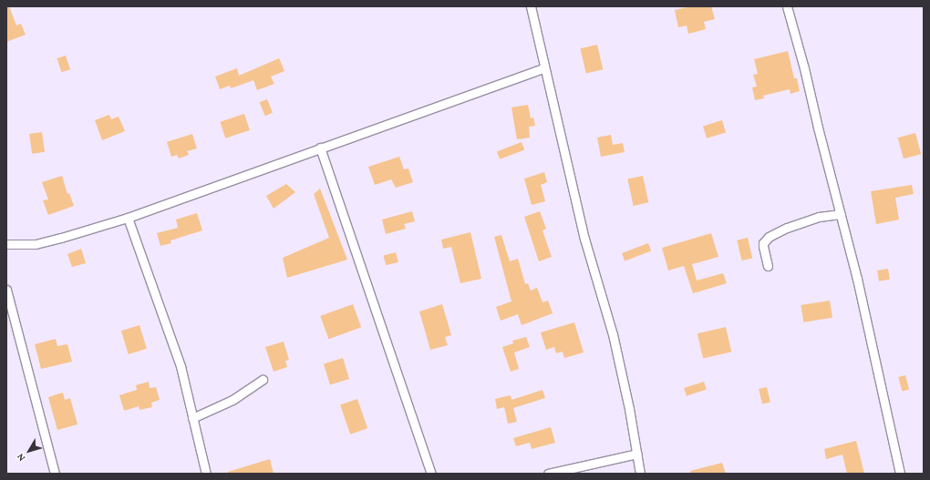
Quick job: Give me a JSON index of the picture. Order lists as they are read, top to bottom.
{
  "north": "bottom left"
}
